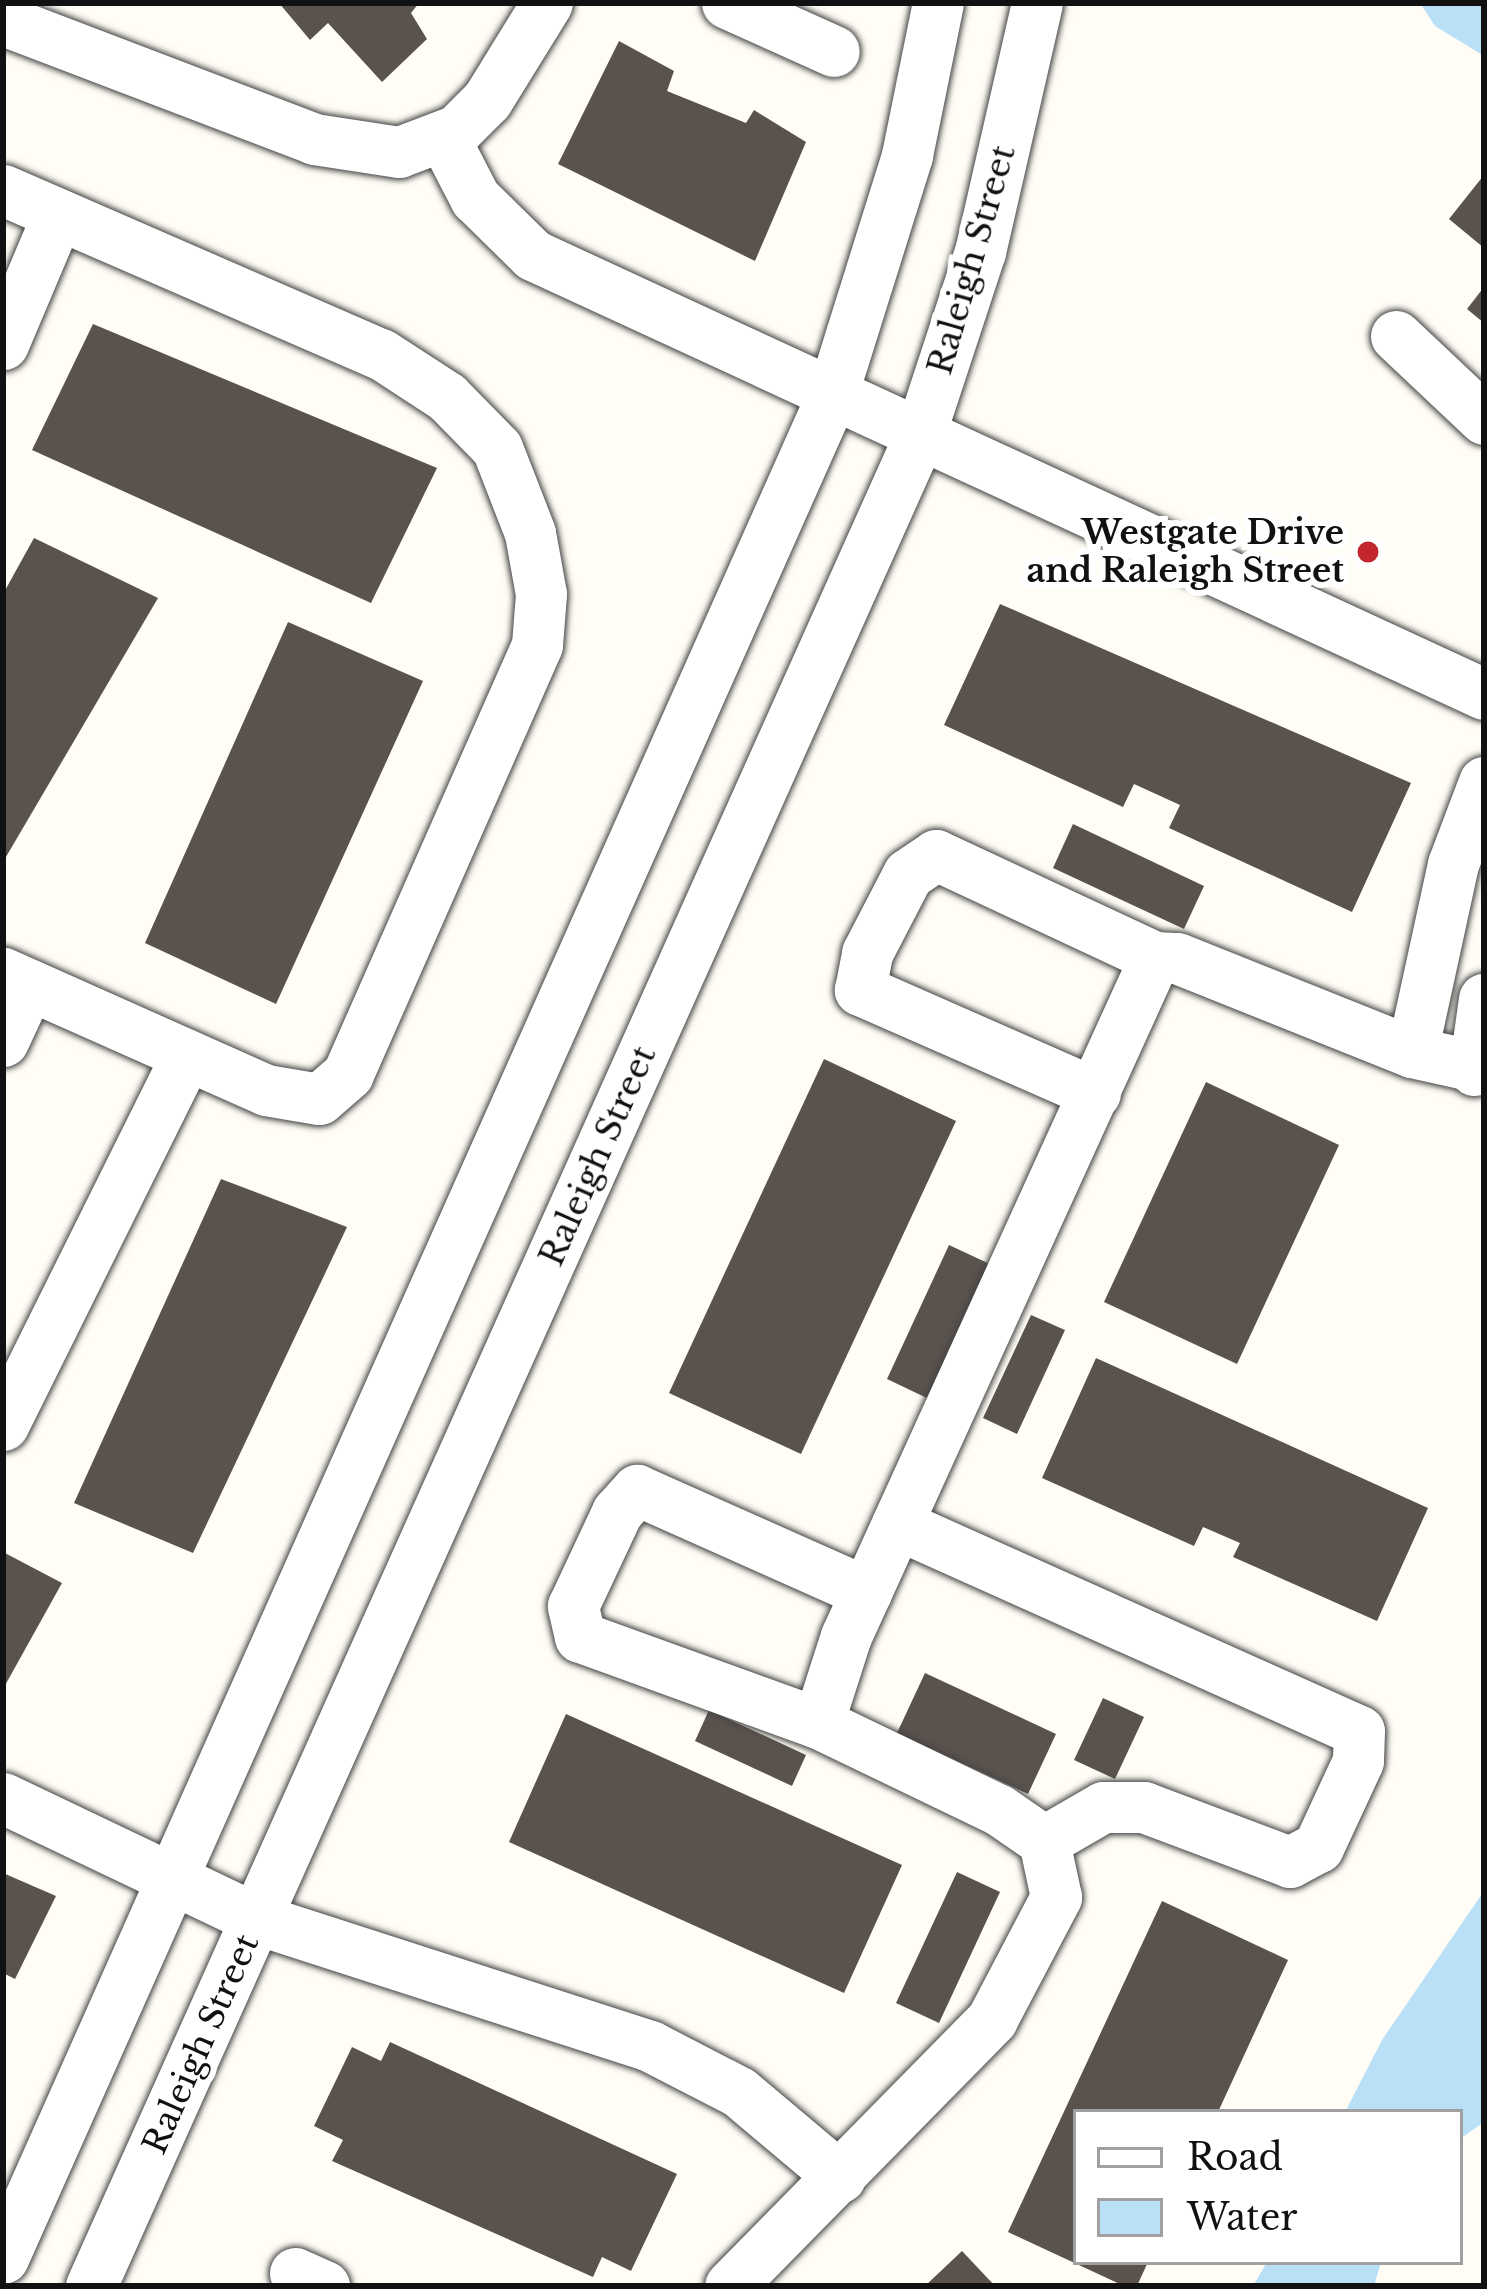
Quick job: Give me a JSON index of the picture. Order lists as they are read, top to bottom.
{
  "streets": {
    "street": ["Raleigh Street"]
  },
  "places": ["Westgate Drive and Raleigh Street"],
  "legend": ["Road", "Water"]
}
